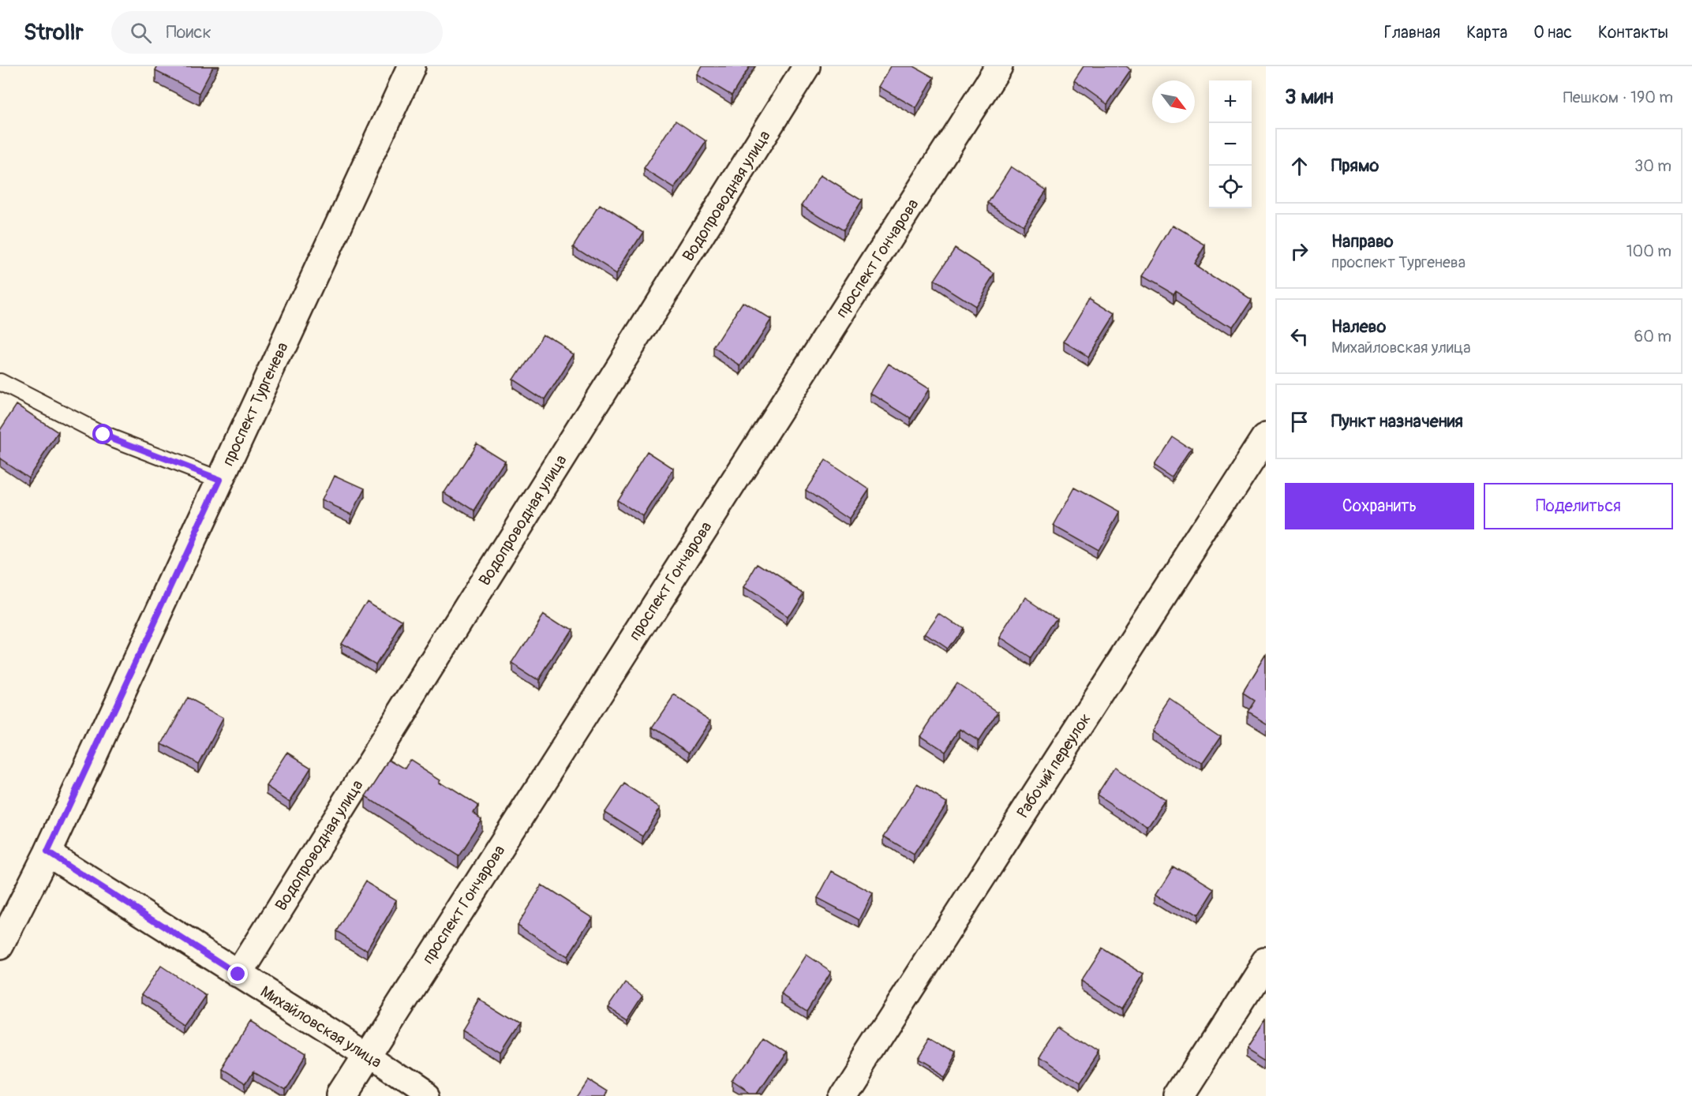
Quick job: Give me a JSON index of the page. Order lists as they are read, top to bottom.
{
  "streets": {
    "street": [
      "Водопроводная улица",
      "проспект Гончарова",
      "проспект Тургенева",
      "Рабочий переулок",
      "Михайловская улица"
    ]
  },
  "crossings": [
    ["Водопроводная улица", "Михайловская улица"],
    ["проспект Гончарова", "Михайловская улица"],
    ["проспект Тургенева", "Михайловская улица"]
  ],
  "north": "bottom right",
  "page": {
    "header": "Strollr",
    "search": "Поиск",
    "nav": [
      "Главная",
      "Карта",
      "О нас",
      "Контакты"
    ],
    "heading": ["3 мин", "Пешком · 190 m"],
    "map_buttons": ["+", "−"],
    "list": [
      ["Прямо", "30 m"],
      ["Направо", "проспект Тургенева", "100 m"],
      ["Налево", "Михайловская улица", "60 m"],
      "Пункт назначения"
    ],
    "buttons": ["Сохранить", "Поделиться"]
  }
}
